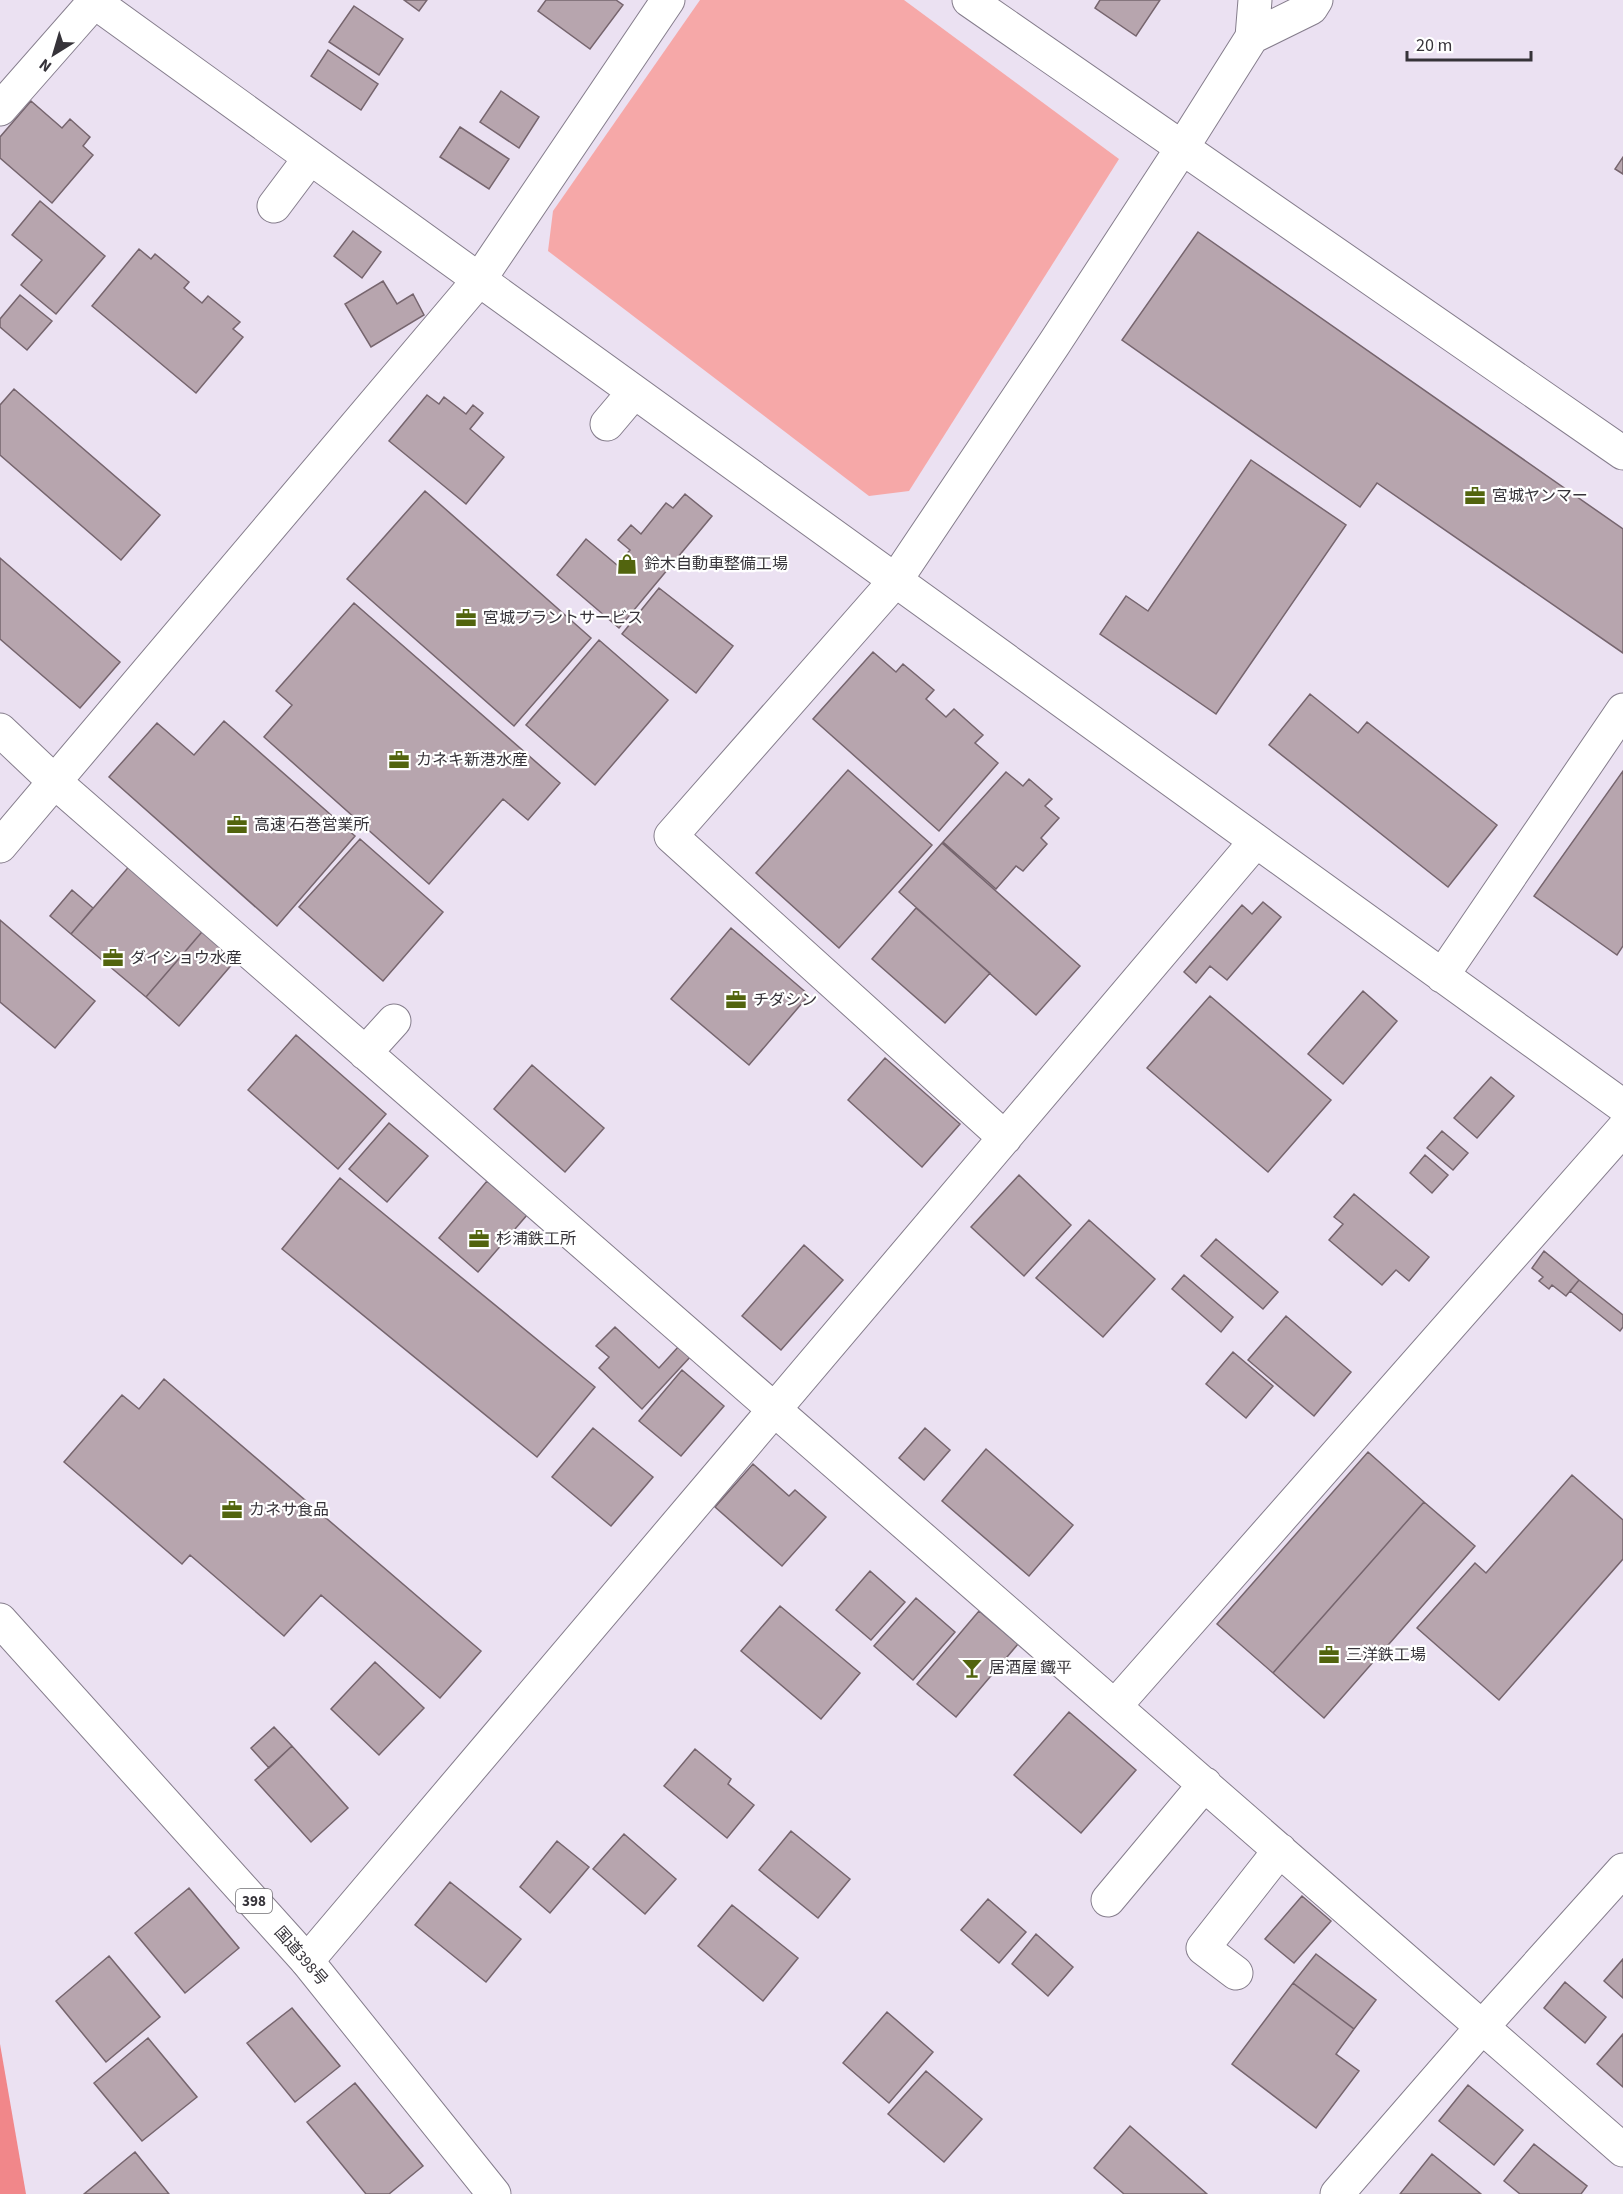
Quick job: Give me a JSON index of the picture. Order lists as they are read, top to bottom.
{
  "streets": {
    "main road": ["398", "国道398号"]
  },
  "places": {
    "office": [
      "宮城ヤンマー",
      "宮城プラントサービス",
      "カネキ新港水産",
      "高速 石巻営業所",
      "ダイショウ水産",
      "チダシン",
      "杉浦鉄工所",
      "カネサ食品",
      "三洋鉄工場"
    ],
    "shop": ["鈴木自動車整備工場"],
    "bar": ["居酒屋 鐵平"]
  },
  "scale_bar": "20 m",
  "north": "bottom left"
}
